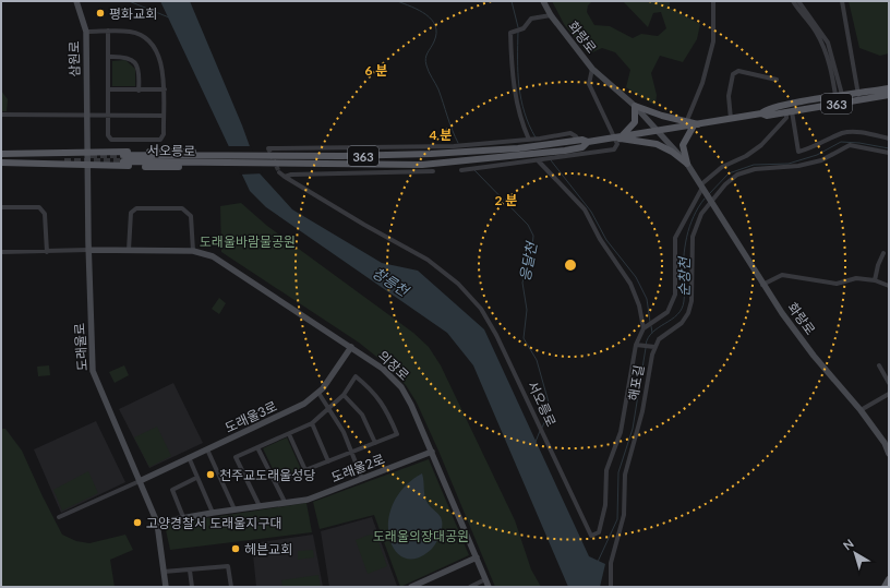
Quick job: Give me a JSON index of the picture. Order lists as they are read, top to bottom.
{
  "streets": {
    "main road": ["363", "서오릉로"],
    "street": [
      "화랑로",
      "삼원로",
      "도래울로",
      "의장로",
      "해포길",
      "도래울3로",
      "도래울2로"
    ]
  },
  "crossings": [
    ["화랑로", "363"],
    ["삼원로", "도래울로"],
    ["363", "서오릉로"],
    ["도래울로", "의장로"],
    ["도래울로", "도래울3로"],
    ["도래울로", "도래울2로"],
    ["의장로", "도래울3로"],
    ["의장로", "도래울2로"]
  ],
  "water": ["응달천", "순창천", "창릉천"],
  "parks": ["도래울바람물공원", "도래울의장대공원"],
  "places": [
    "평화교회",
    "천주교도래울성당",
    "고양경찰서 도래울지구대",
    "헤븐교회"
  ],
  "north": "top left",
  "rings": ["6 분", "4 분", "2 분"]
}
